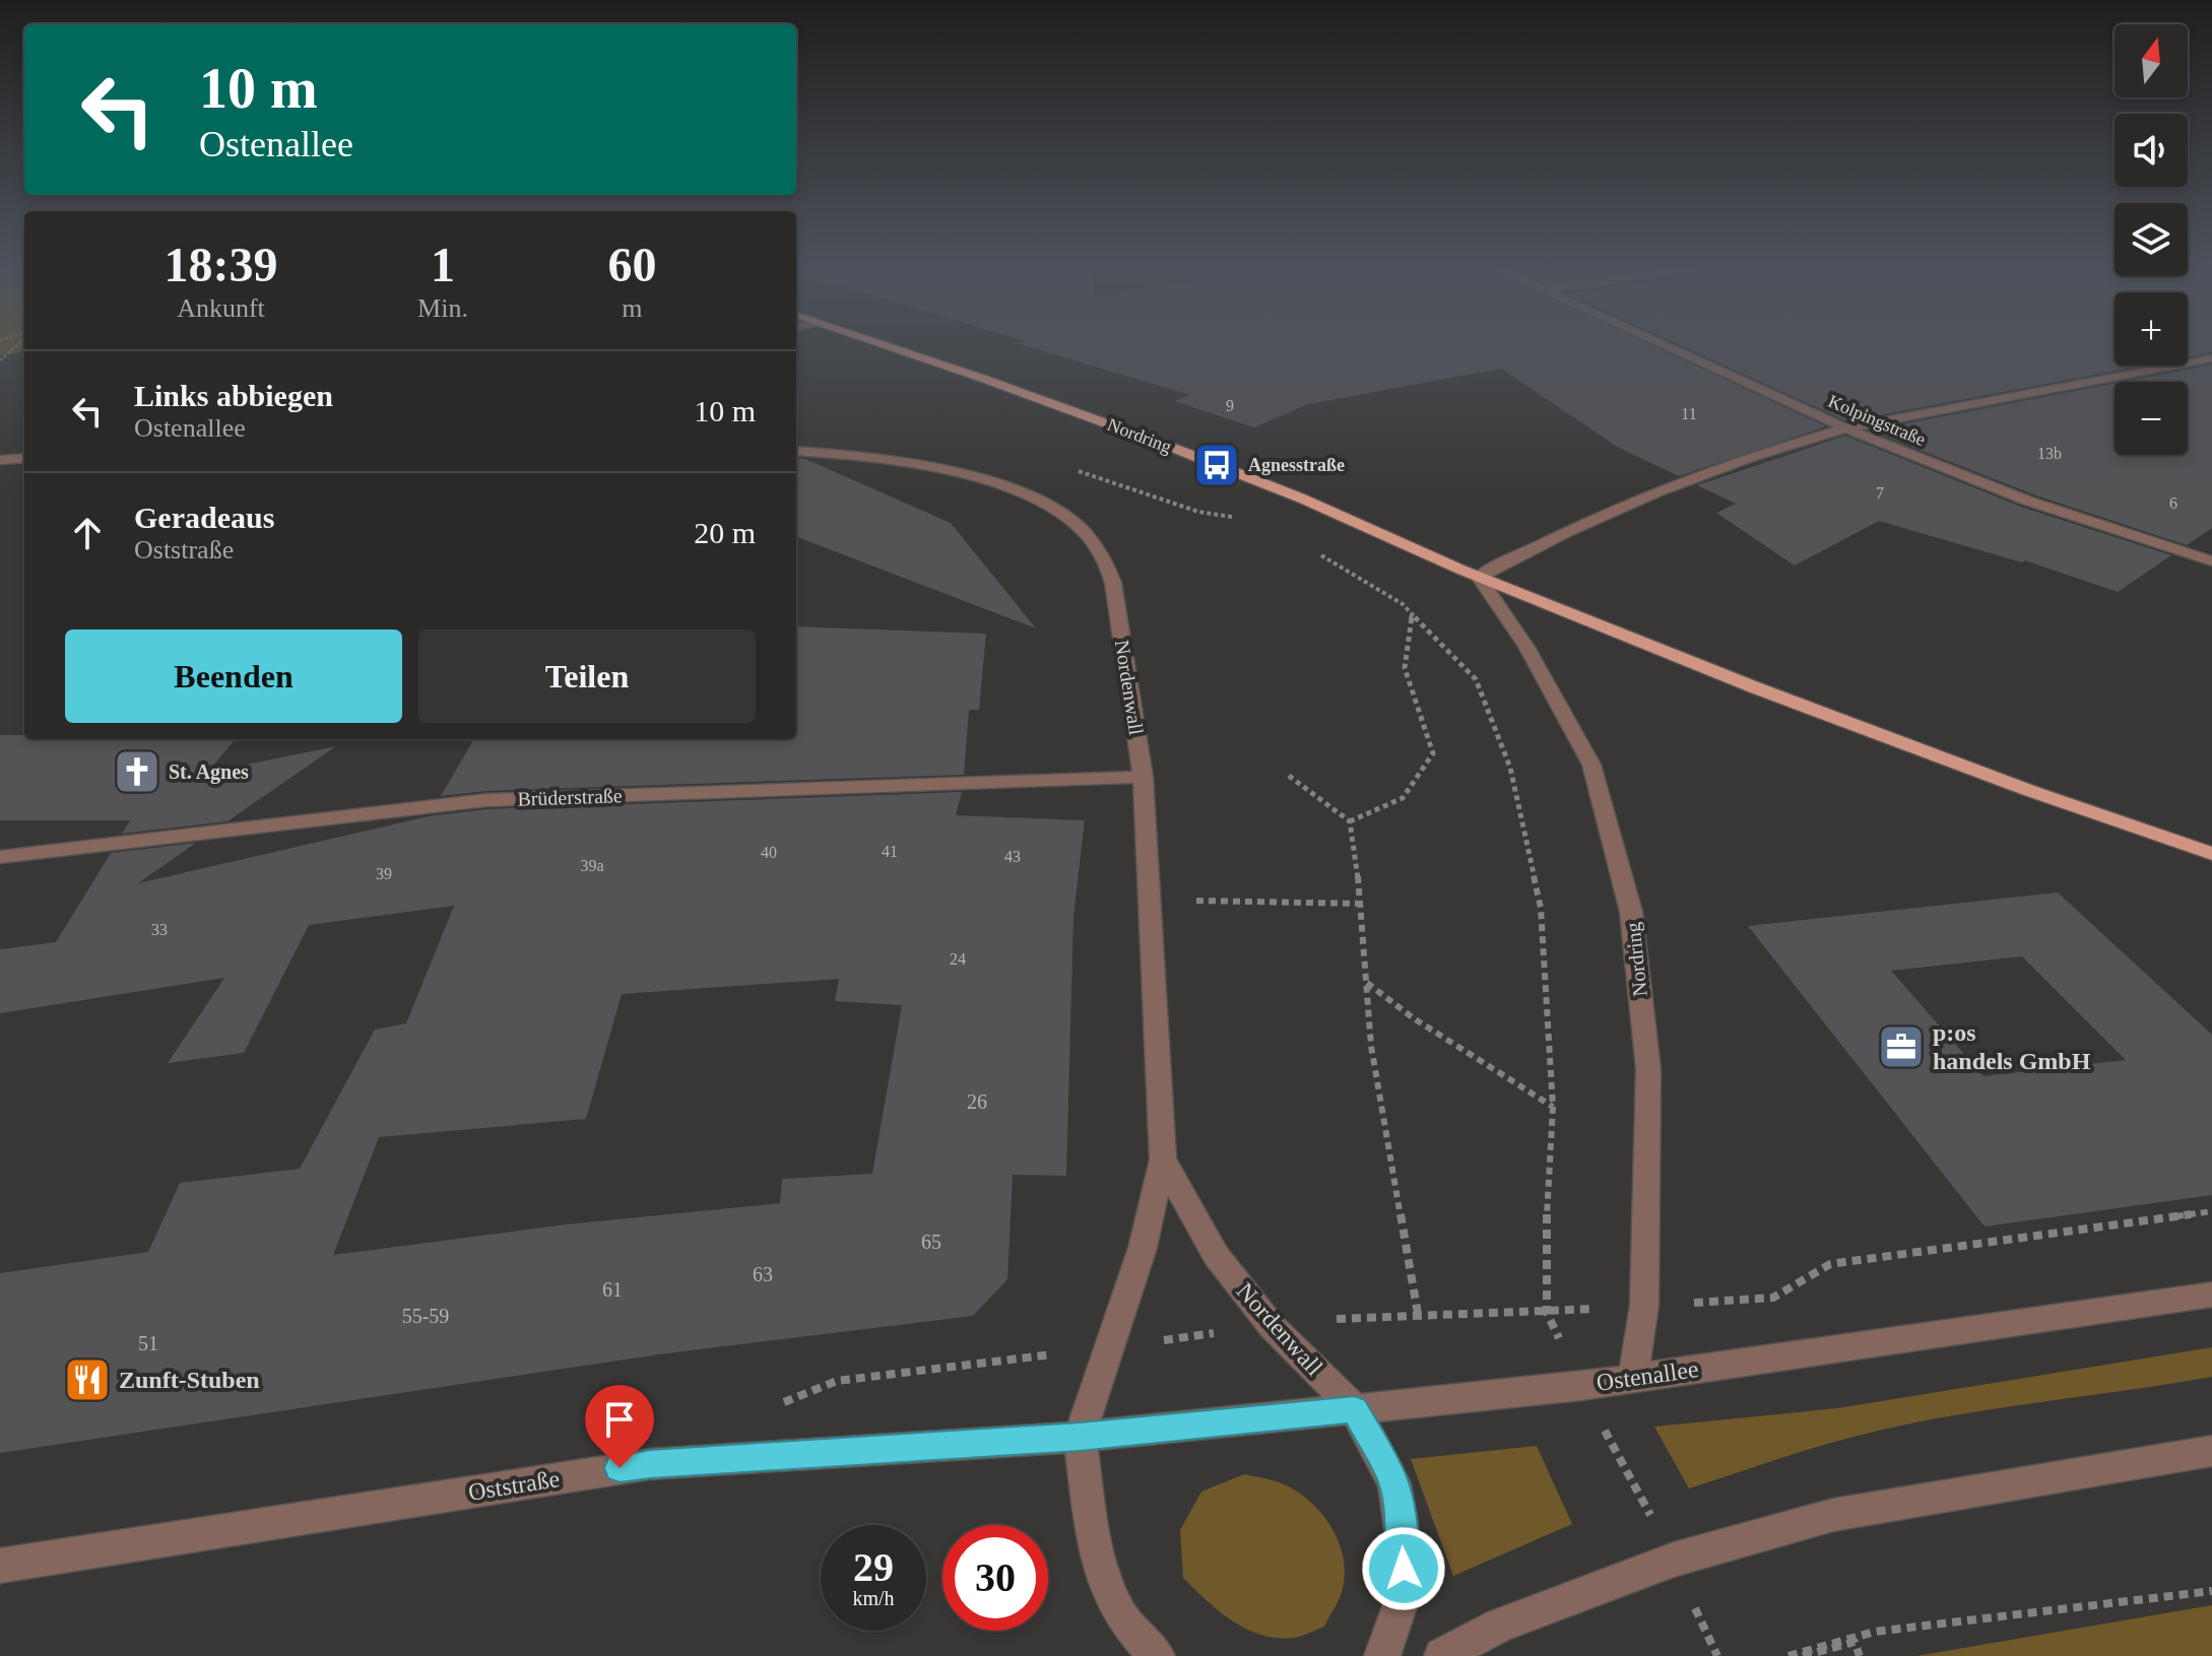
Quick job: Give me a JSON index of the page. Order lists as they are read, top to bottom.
{
  "streets": {
    "main road": ["Nordring"],
    "street": [
      "Kolpingstraße",
      "Nordenwall",
      "Brüderstraße",
      "Ostenallee",
      "Oststraße"
    ]
  },
  "crossings": [
    ["Nordring", "Ostenallee"],
    ["Nordenwall", "Brüderstraße"],
    ["Nordenwall", "Ostenallee"],
    ["Nordenwall", "Oststraße"],
    ["Ostenallee", "Oststraße"]
  ],
  "places": {
    "bus stop": ["Agnesstraße"],
    "church": ["St. Agnes"],
    "office": ["p:os handels GmbH"],
    "restaurant": ["Zunft-Stuben"]
  },
  "house_numbers": [
    "9",
    "11",
    "13b",
    "7",
    "6",
    "41",
    "40",
    "43",
    "39a",
    "39",
    "33",
    "24",
    "26",
    "65",
    "63",
    "61",
    "55-59",
    "51"
  ],
  "north": "top",
  "page": {
    "map_buttons": ["+", "−"],
    "turn": ["10 m", "Ostenallee"],
    "eta": [
      "18:39",
      "Ankunft",
      "1",
      "Min.",
      "60",
      "m"
    ],
    "list": [
      {
        "name": "Links abbiegen",
        "note": "Ostenallee",
        "value": "10 m"
      },
      {
        "name": "Geradeaus",
        "note": "Oststraße",
        "value": "20 m"
      }
    ],
    "buttons": ["Beenden", "Teilen"],
    "speed": "29 km/h",
    "limit": "30"
  }
}
